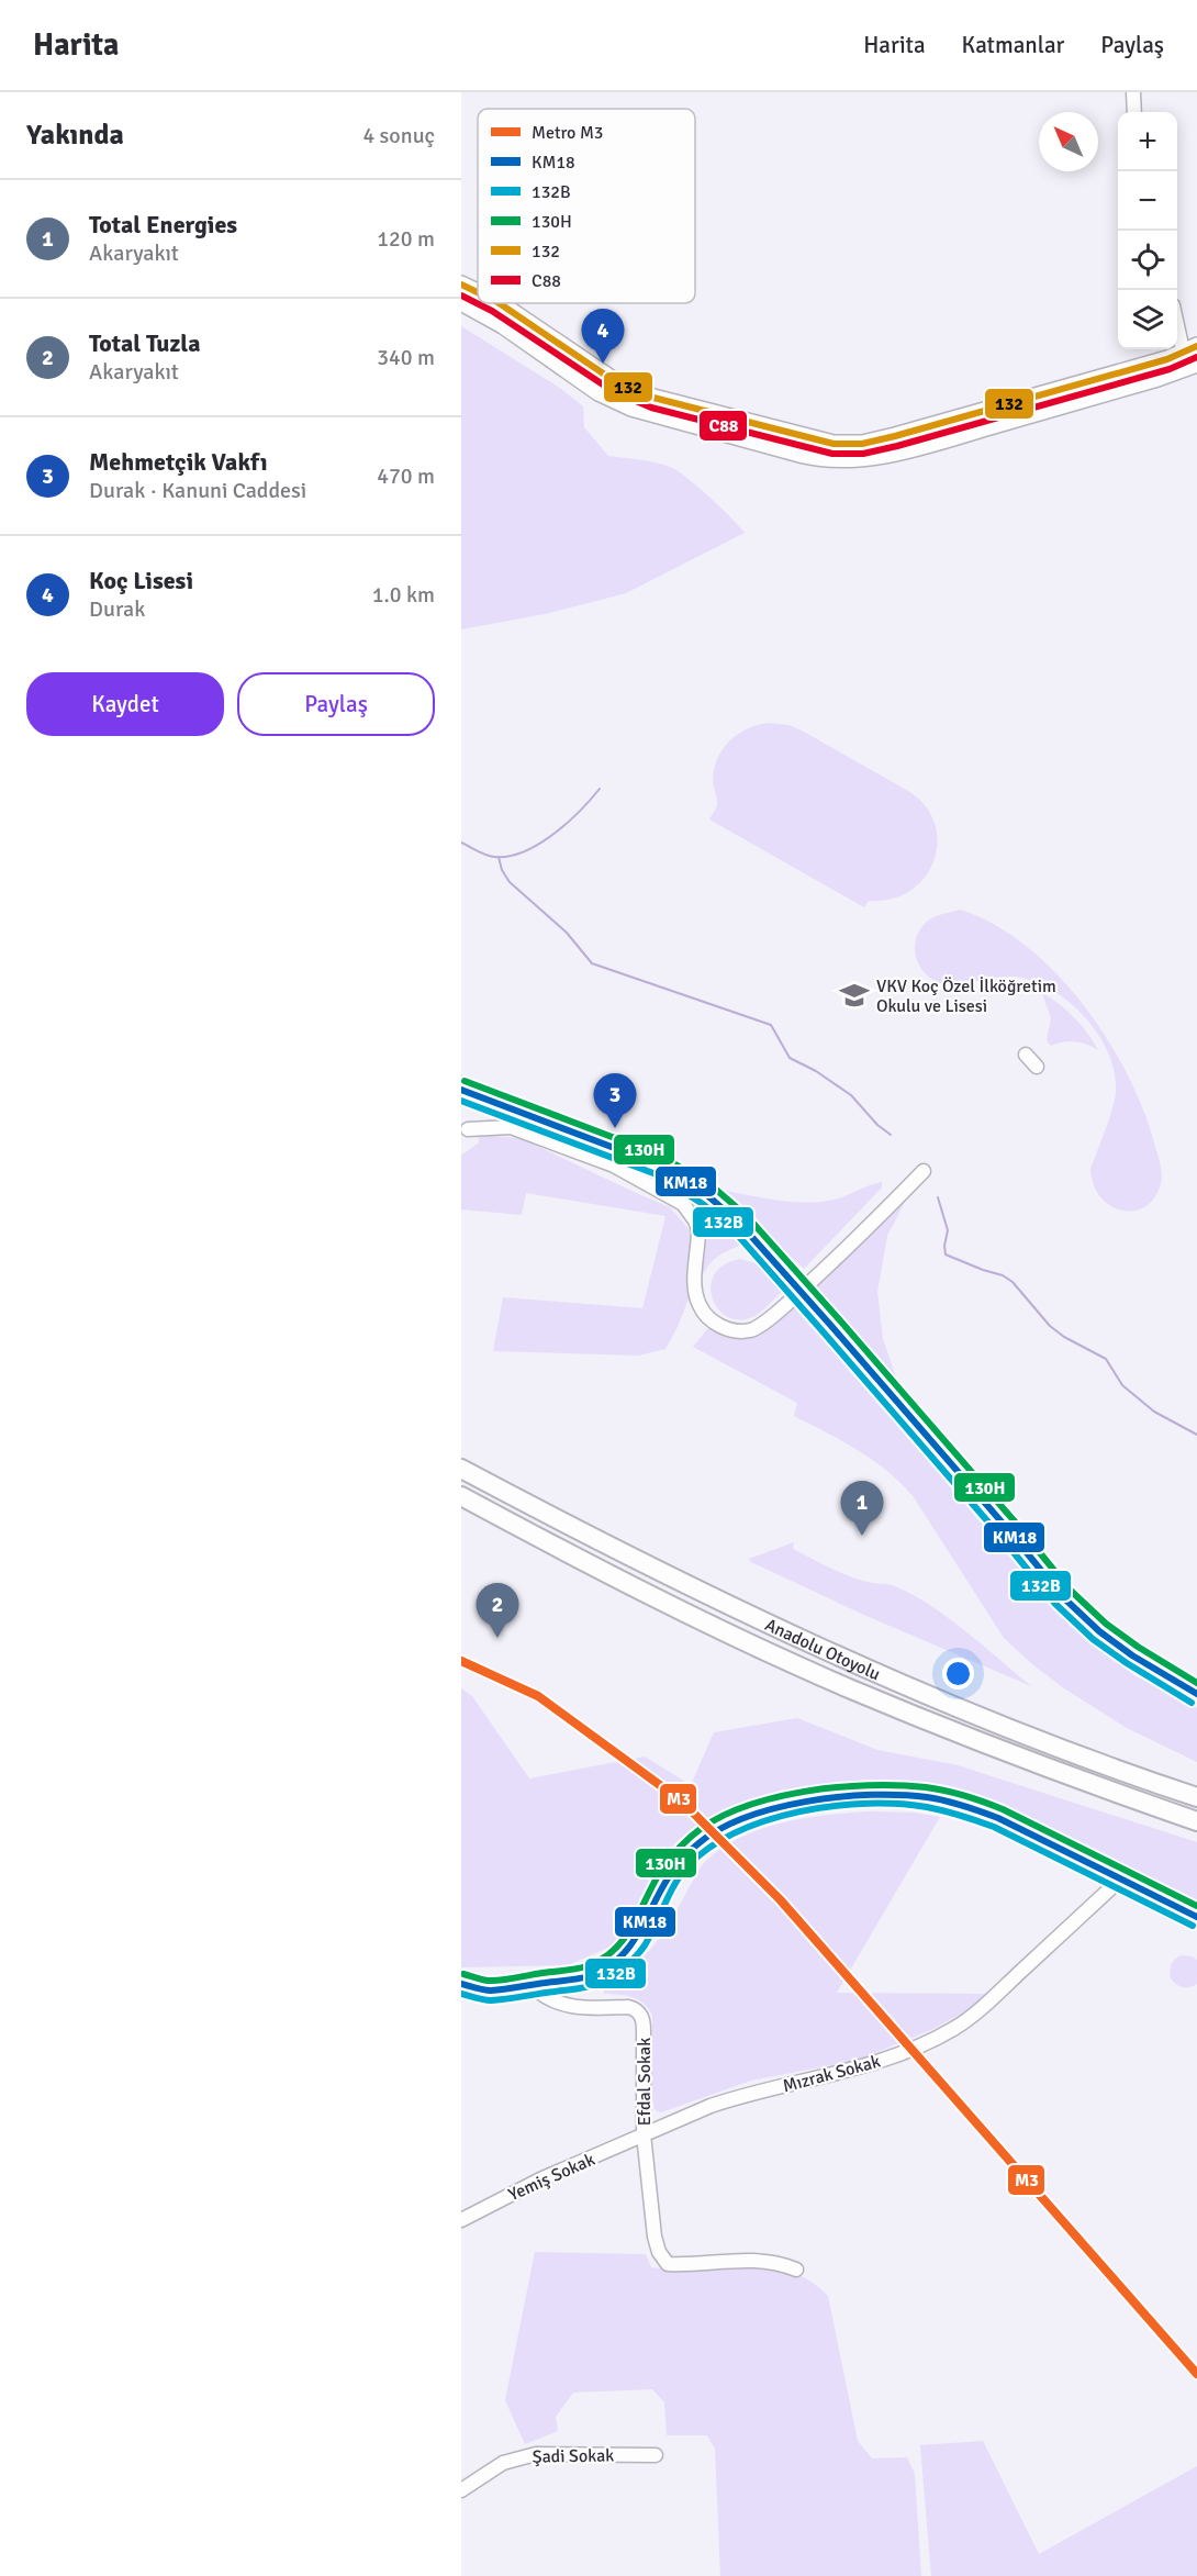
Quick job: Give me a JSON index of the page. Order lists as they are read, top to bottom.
{
  "streets": {
    "highway": ["Anadolu Otoyolu"],
    "street": [
      "Mızrak Sokak",
      "Efdal Sokak",
      "Yemiş Sokak",
      "Şadi Sokak"
    ]
  },
  "crossings": [
    ["Mızrak Sokak", "Efdal Sokak"],
    ["Mızrak Sokak", "Yemiş Sokak"],
    ["Efdal Sokak", "Yemiş Sokak"]
  ],
  "places": {
    "school or university": ["VKV Koç Özel İlköğretim Okulu ve Lisesi"]
  },
  "lines": [
    "transit line 132",
    "transit line C88",
    "transit line 130H",
    "transit line KM18",
    "transit line 132B",
    "metro line M3"
  ],
  "legend": [
    "Metro M3",
    "KM18",
    "132B",
    "130H",
    "132",
    "C88"
  ],
  "north": "top left",
  "page": {
    "header": "Harita",
    "nav": ["Harita", "Katmanlar", "Paylaş"],
    "heading": ["Yakında", "4 sonuç"],
    "map_buttons": ["+", "−"],
    "list": [
      {
        "mark": "1",
        "name": "Total Energies",
        "note": "Akaryakıt",
        "value": "120 m"
      },
      {
        "mark": "2",
        "name": "Total Tuzla",
        "note": "Akaryakıt",
        "value": "340 m"
      },
      {
        "mark": "3",
        "name": "Mehmetçik Vakfı",
        "note": "Durak · Kanuni Caddesi",
        "value": "470 m"
      },
      {
        "mark": "4",
        "name": "Koç Lisesi",
        "note": "Durak",
        "value": "1.0 km"
      }
    ],
    "pins": [
      "4",
      "3",
      "1",
      "2"
    ],
    "buttons": ["Kaydet", "Paylaş"]
  }
}
